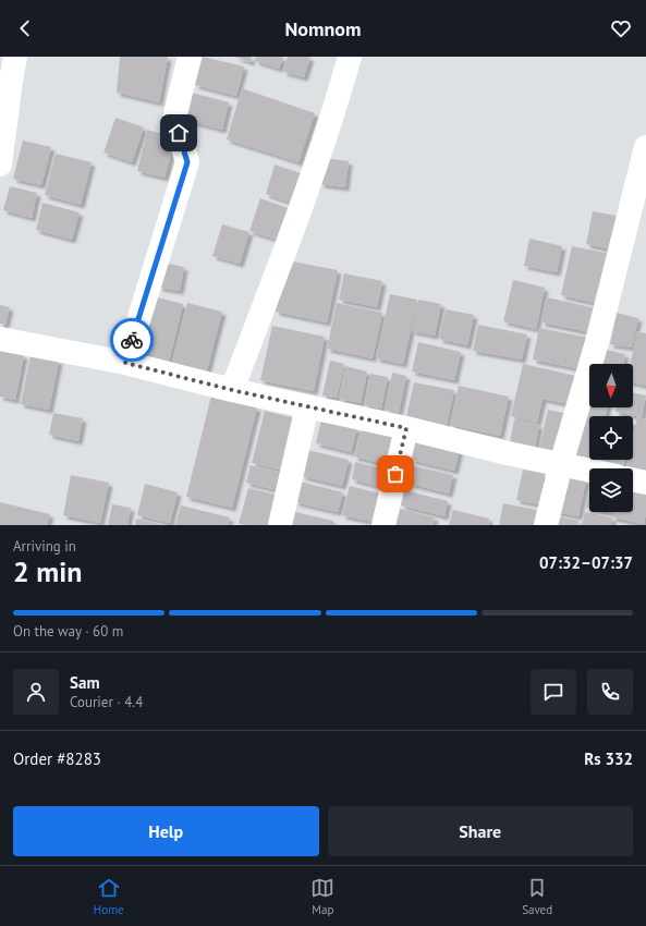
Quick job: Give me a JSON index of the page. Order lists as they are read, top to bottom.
{
  "north": "bottom",
  "page": {
    "header": "Nomnom",
    "heading": ["2 min", "Arriving in", "07:32–07:37"],
    "panel": [
      "Sam",
      "Courier · 4.4",
      "Order #8283",
      "Rs 332"
    ],
    "bar": "On the way · 60 m",
    "buttons": ["Help", "Share"],
    "tabs": ["Home", "Map", "Saved"]
  }
}
